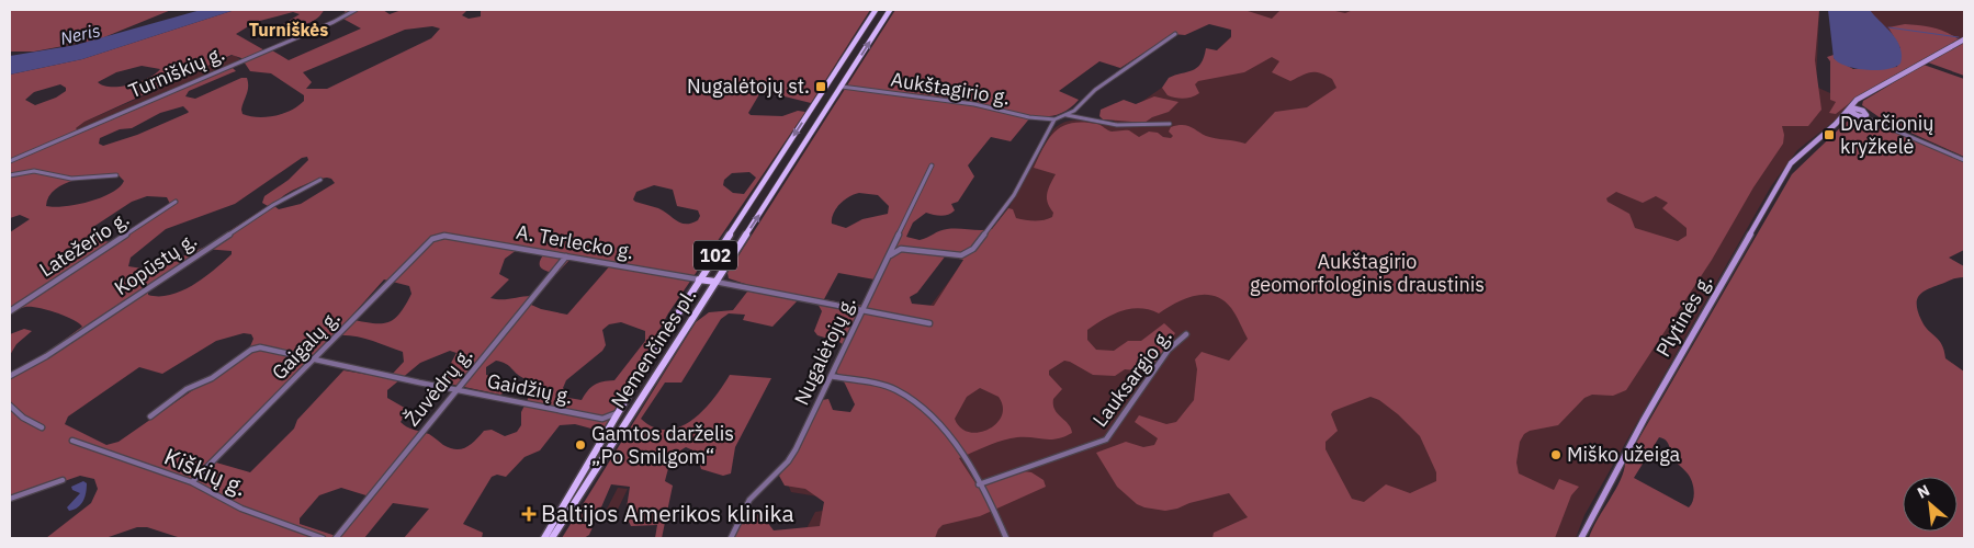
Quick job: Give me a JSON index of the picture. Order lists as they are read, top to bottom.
{
  "streets": {
    "main road": ["102", "Plytinės g.", "Nemenčinės pl."],
    "street": [
      "Turniškių g.",
      "Aukštagirio g.",
      "A. Terlecko g.",
      "Latežerio g.",
      "Kopūstų g.",
      "Gaigalų g.",
      "Nugalėtojų g.",
      "Lauksargio g.",
      "Žuvėdrų g.",
      "Gaidžių g.",
      "Kiškių g."
    ]
  },
  "crossings": [
    ["Aukštagirio g.", "Nemenčinės pl."],
    ["A. Terlecko g.", "Gaigalų g."],
    ["A. Terlecko g.", "Nemenčinės pl."],
    ["A. Terlecko g.", "Žuvėdrų g."],
    ["Gaigalų g.", "Gaidžių g."],
    ["Gaigalų g.", "Kiškių g."],
    ["Žuvėdrų g.", "Gaidžių g."]
  ],
  "districts": ["Turniškės"],
  "water": ["Neris"],
  "parks": ["Aukštagirio geomorfologinis draustinis"],
  "places": {
    "transit": ["Nugalėtojų st.", "Dvarčionių kryžkelė"],
    "other": ["Gamtos darželis „Po Smilgom“", "Miško užeiga"],
    "health": ["Baltijos Amerikos klinika"]
  },
  "north": "top left"
}
